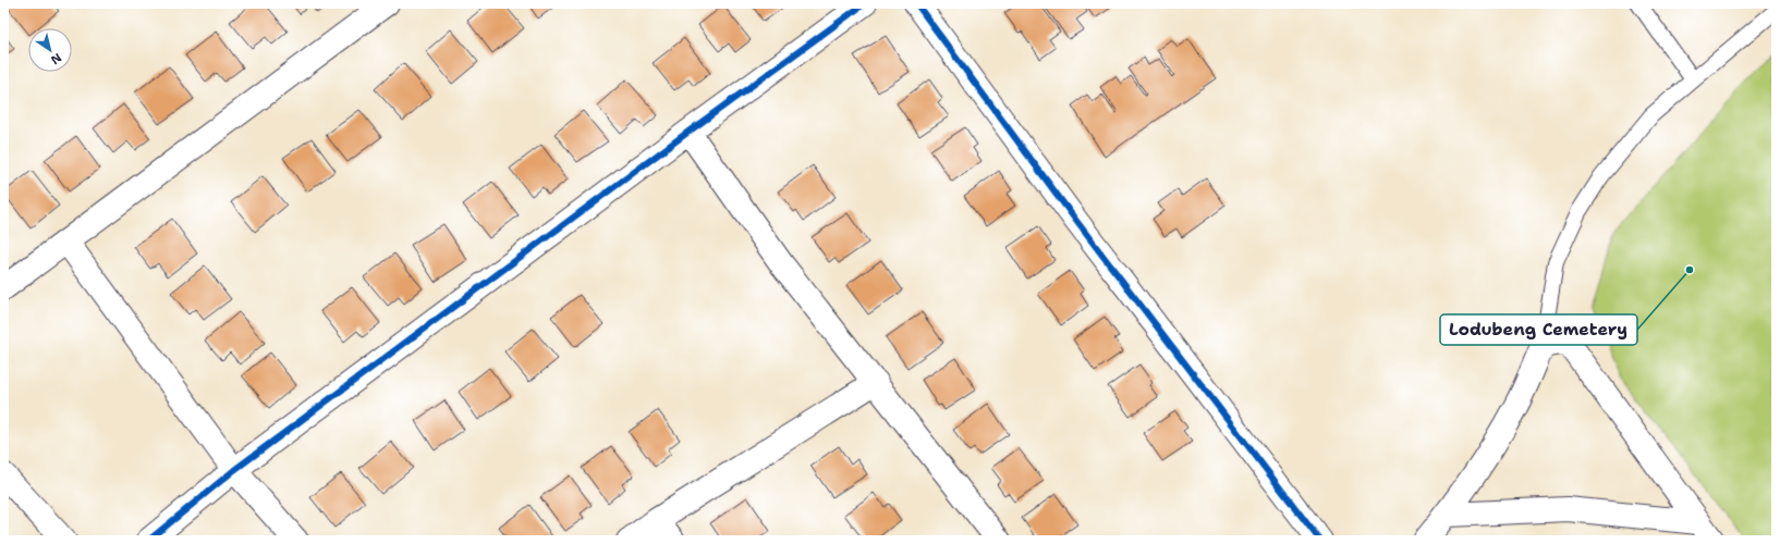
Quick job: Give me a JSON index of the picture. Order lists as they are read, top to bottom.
{
  "places": ["Lodubeng Cemetery"],
  "north": "bottom right"
}
